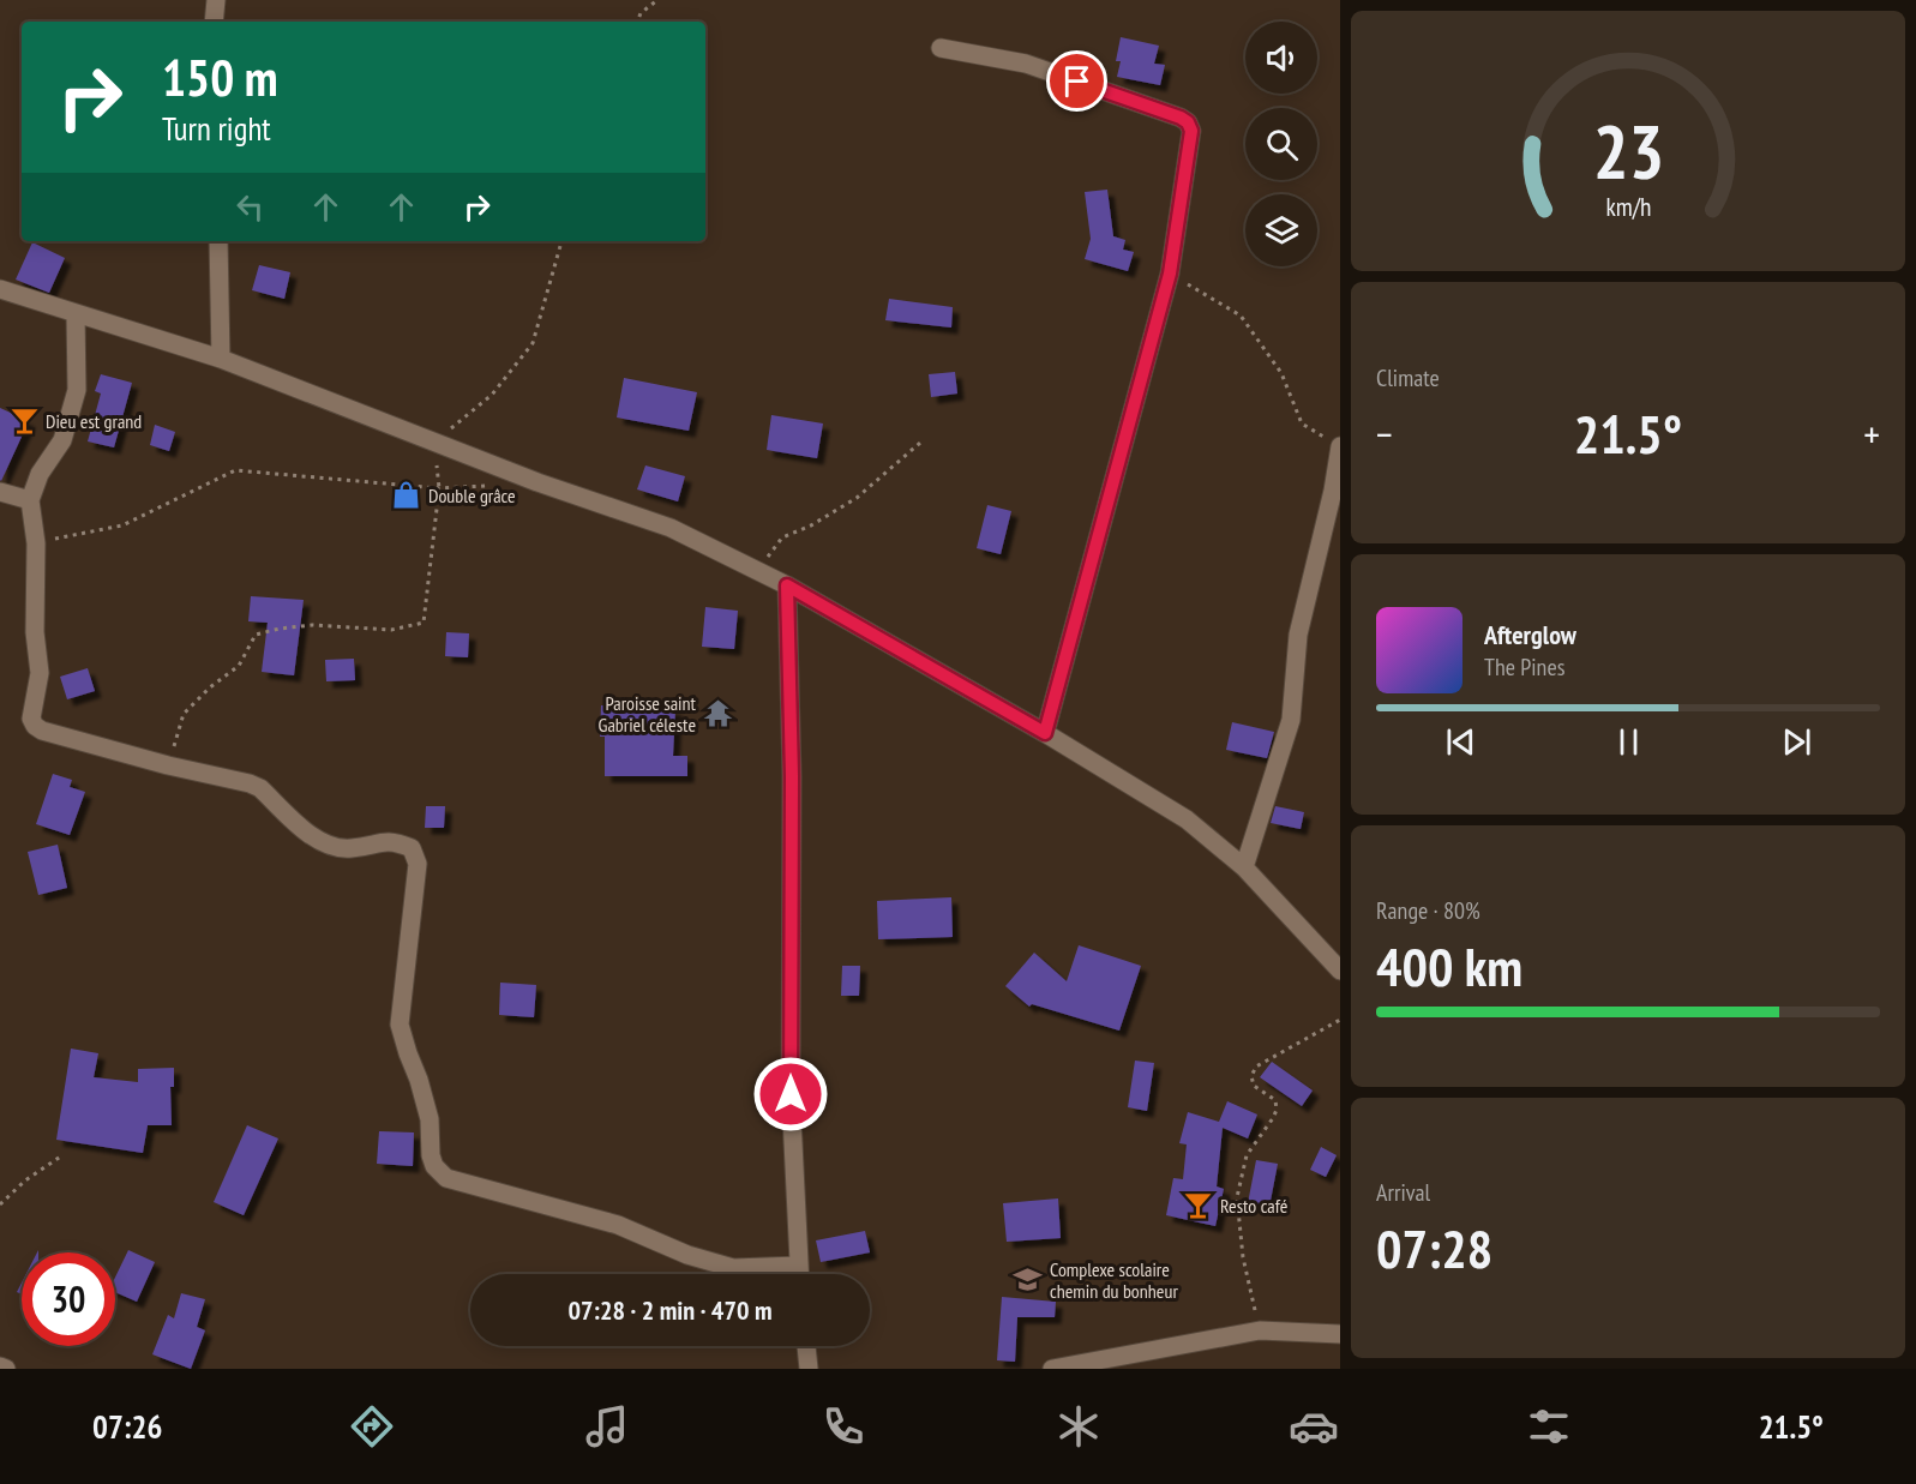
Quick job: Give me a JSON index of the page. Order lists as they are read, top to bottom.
{
  "places": {
    "bar": ["Dieu est grand", "Resto café"],
    "shop": ["Double grâce"],
    "temple": ["Paroisse saint Gabriel céleste"],
    "school or university": ["Complexe scolaire chemin du bonheur"]
  },
  "page": {
    "turn": ["150 m", "Turn right"],
    "tile": [
      "Climate",
      ["Range · 80%", "400 km"],
      ["Arrival", "07:28"]
    ],
    "heat": ["−", "21.5°", "+"],
    "song": ["Afterglow", "The Pines"],
    "limit": "30",
    "trip": "07:28 · 2 min · 470 m",
    "tabs": ["07:26", "21.5°"],
    "gauge": ["23", "km/h"]
  }
}
